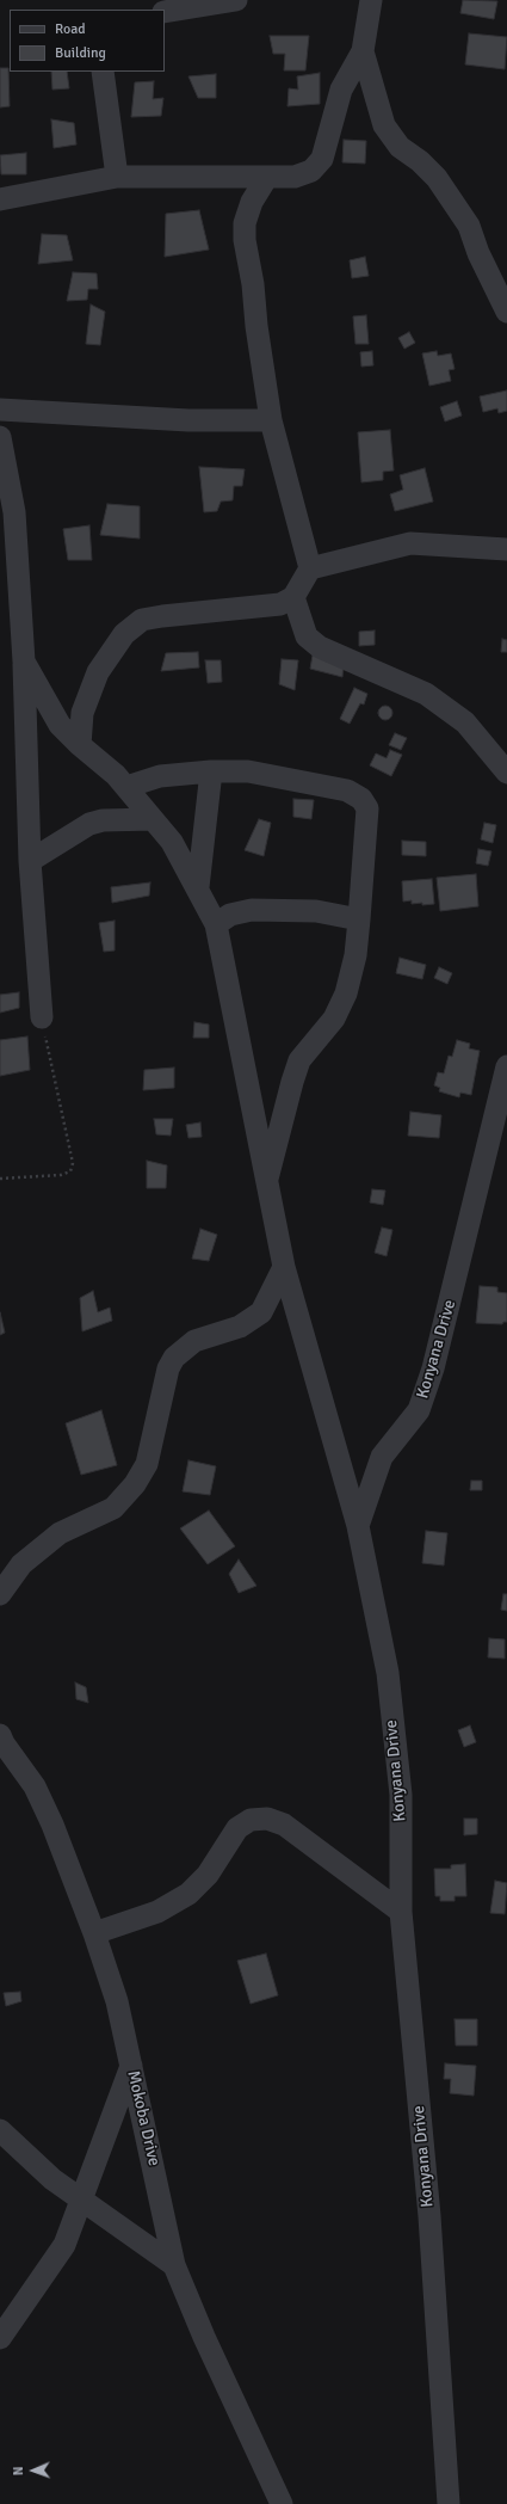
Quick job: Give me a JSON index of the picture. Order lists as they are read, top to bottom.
{
  "streets": {
    "street": ["Konyana Drive", "Mokoba Drive"]
  },
  "legend": ["Road", "Building"],
  "north": "left"
}
